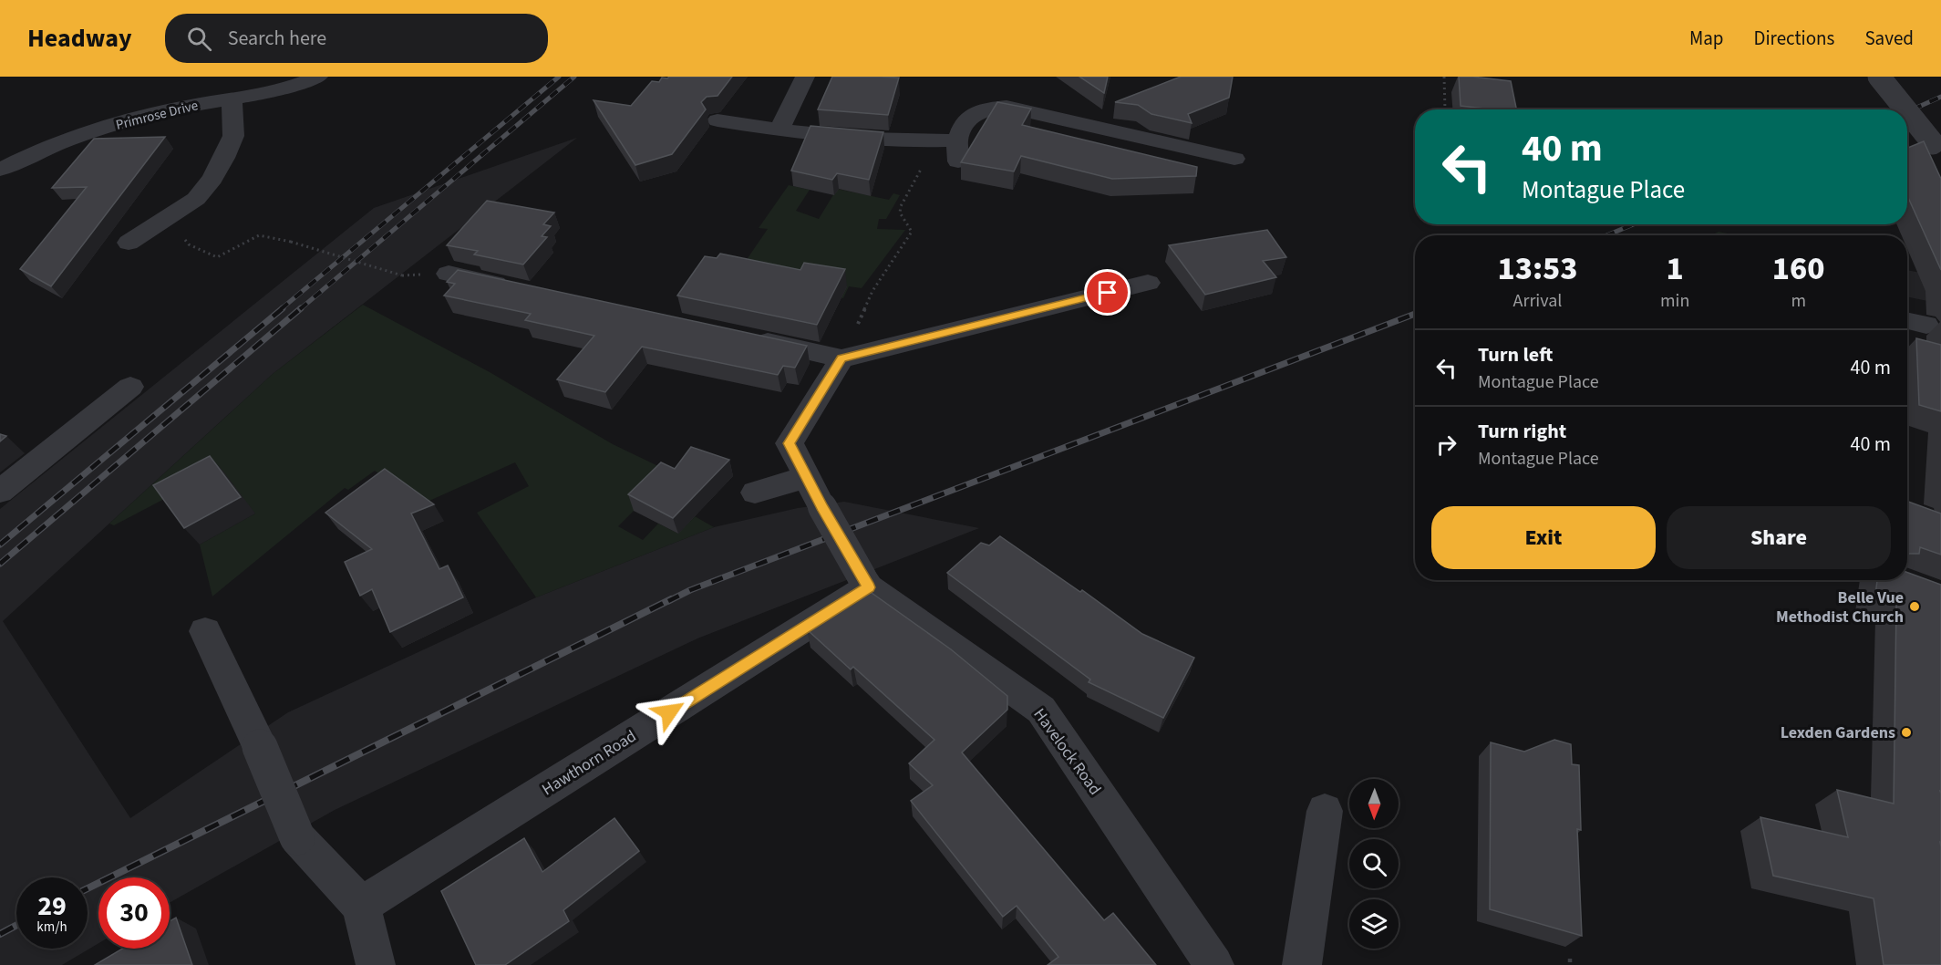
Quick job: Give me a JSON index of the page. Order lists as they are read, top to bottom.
{
  "streets": {
    "street": ["Primrose Drive", "Havelock Road", "Hawthorn Road"]
  },
  "crossings": [
    ["Havelock Road", "Hawthorn Road"]
  ],
  "places": ["Belle Vue Methodist Church", "Lexden Gardens"],
  "north": "bottom",
  "page": {
    "header": "Headway",
    "search": "Search here",
    "nav": ["Map", "Directions", "Saved"],
    "turn": ["40 m", "Montague Place"],
    "eta": [
      "13:53",
      "Arrival",
      "1",
      "min",
      "160",
      "m"
    ],
    "list": [
      {
        "name": "Turn left",
        "note": "Montague Place",
        "value": "40 m"
      },
      {
        "name": "Turn right",
        "note": "Montague Place",
        "value": "40 m"
      }
    ],
    "buttons": ["Exit", "Share"],
    "speed": "29 km/h",
    "limit": "30"
  }
}
